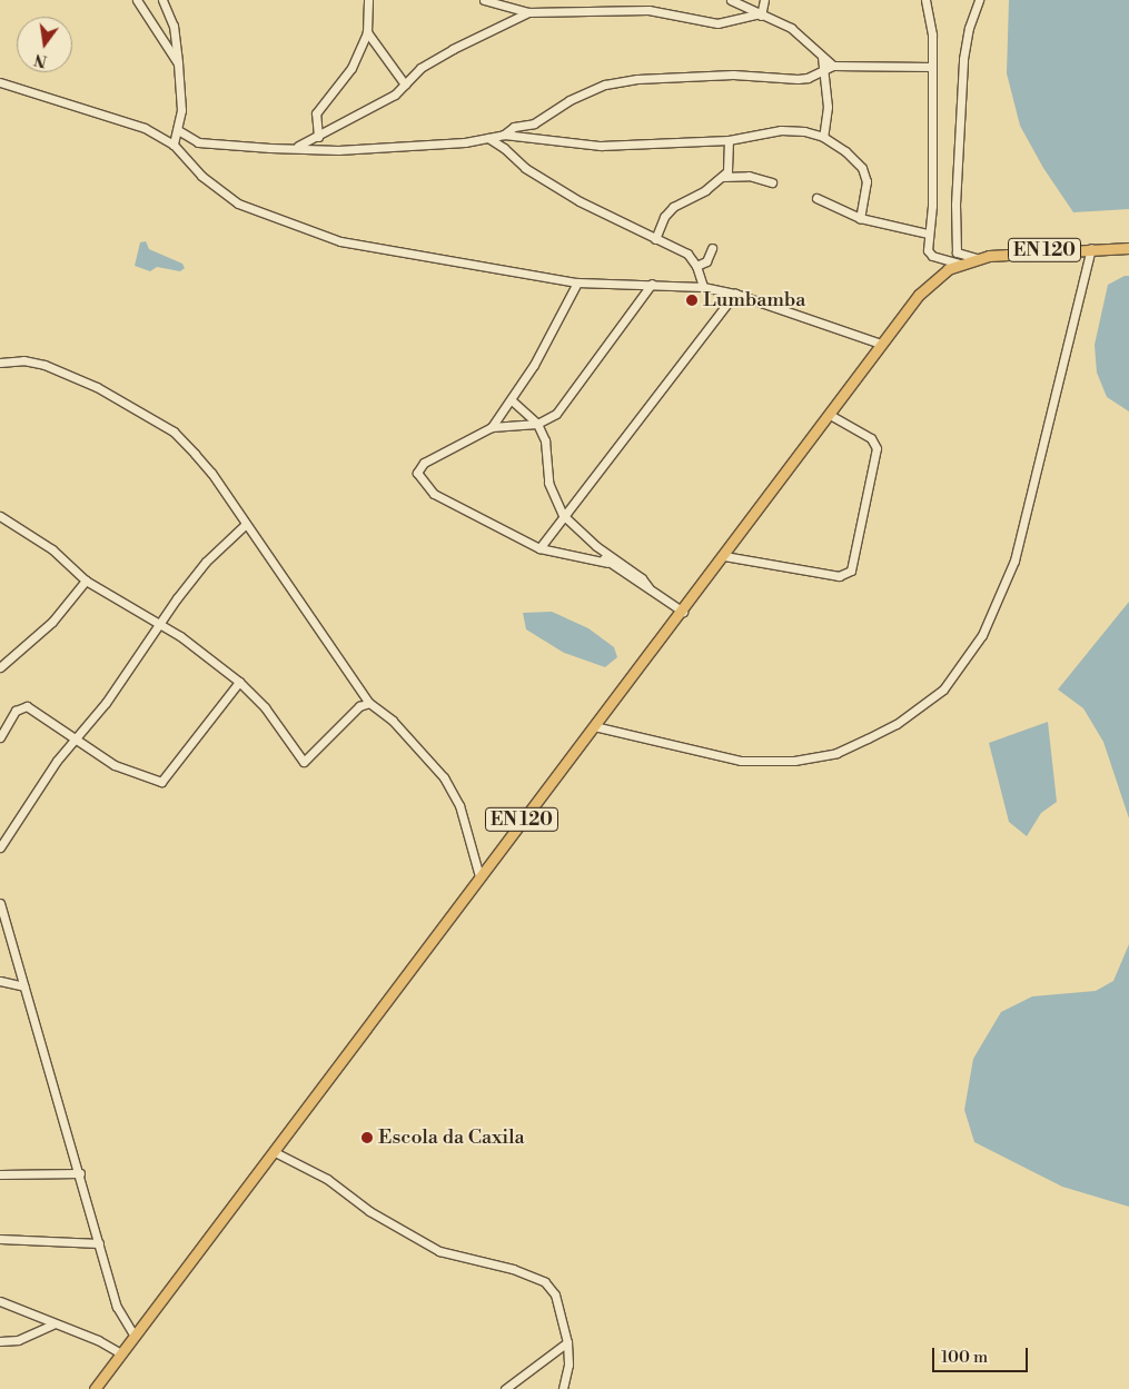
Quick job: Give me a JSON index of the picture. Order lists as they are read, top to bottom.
{
  "streets": {
    "main road": ["EN 120"]
  },
  "places": ["Lumbamba", "Escola da Caxila"],
  "scale_bar": "100 m",
  "north": "bottom"
}
